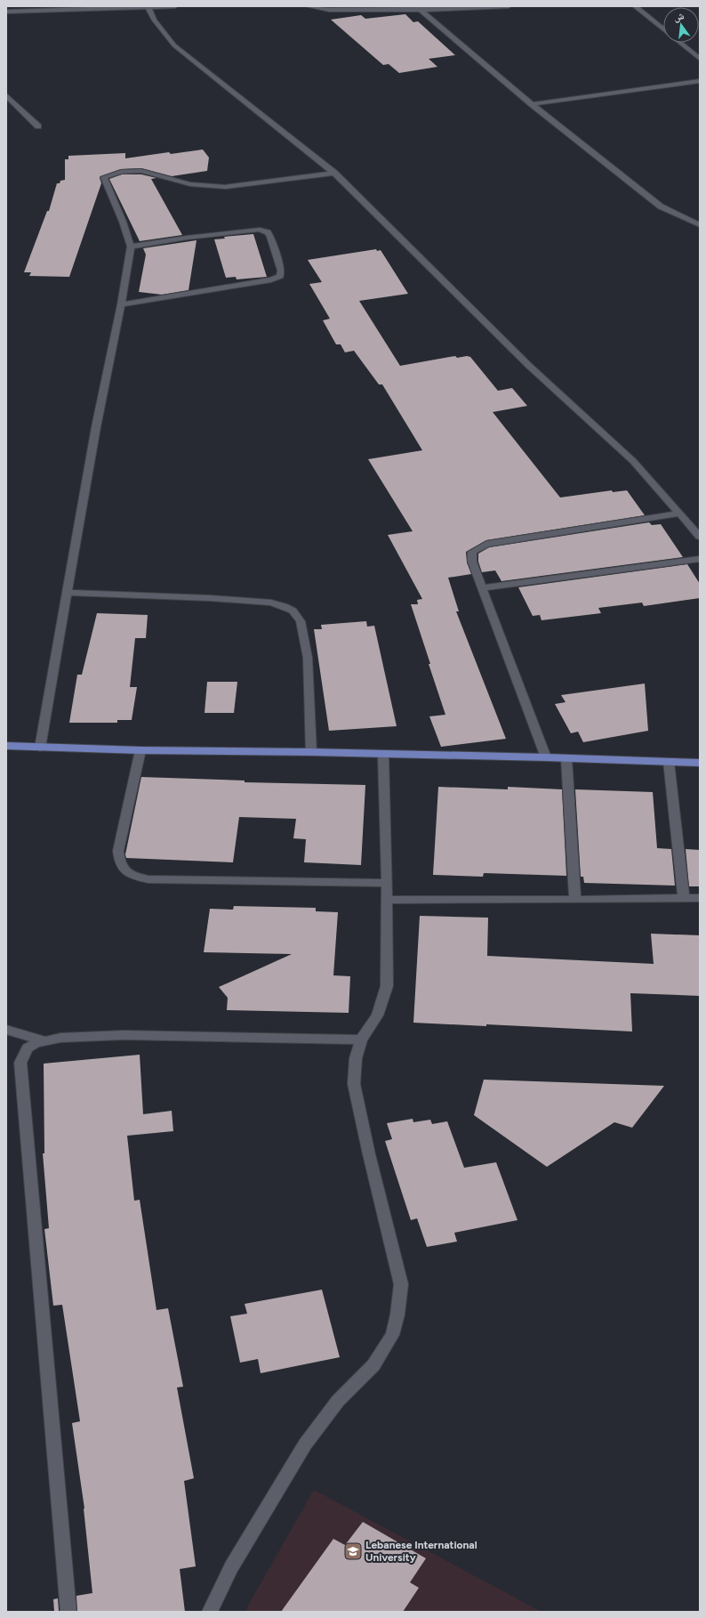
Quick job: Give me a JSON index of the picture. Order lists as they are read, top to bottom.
{
  "places": {
    "school or university": ["Lebanese International University"]
  },
  "north": "top"
}
